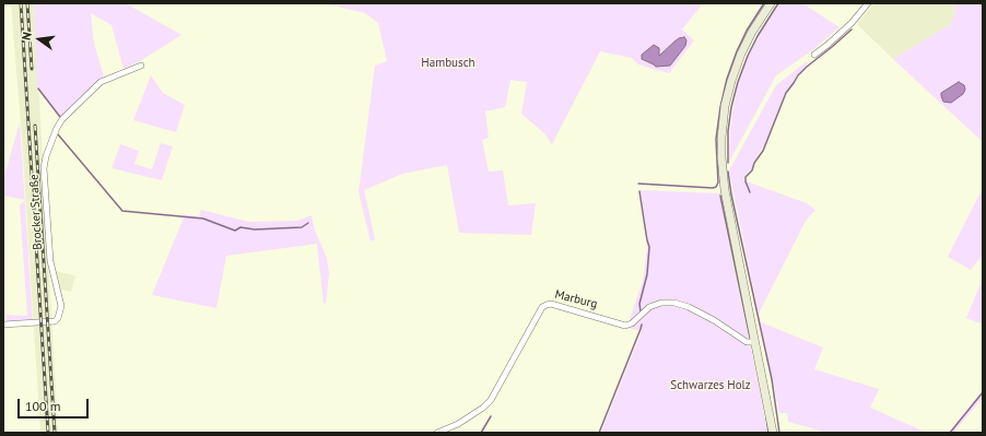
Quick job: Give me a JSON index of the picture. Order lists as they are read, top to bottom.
{
  "streets": {
    "street": ["Brocker Straße", "Marburg"]
  },
  "parks": ["Hambusch", "Schwarzes Holz"],
  "scale_bar": "100 m",
  "north": "left"
}
